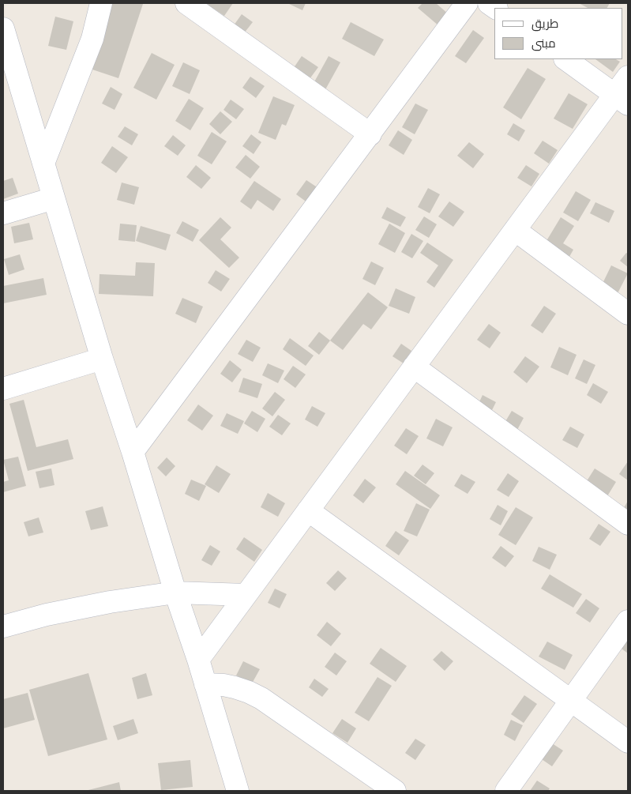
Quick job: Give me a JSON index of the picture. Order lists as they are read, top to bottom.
{
  "legend": ["طريق", "مبنى"]
}
